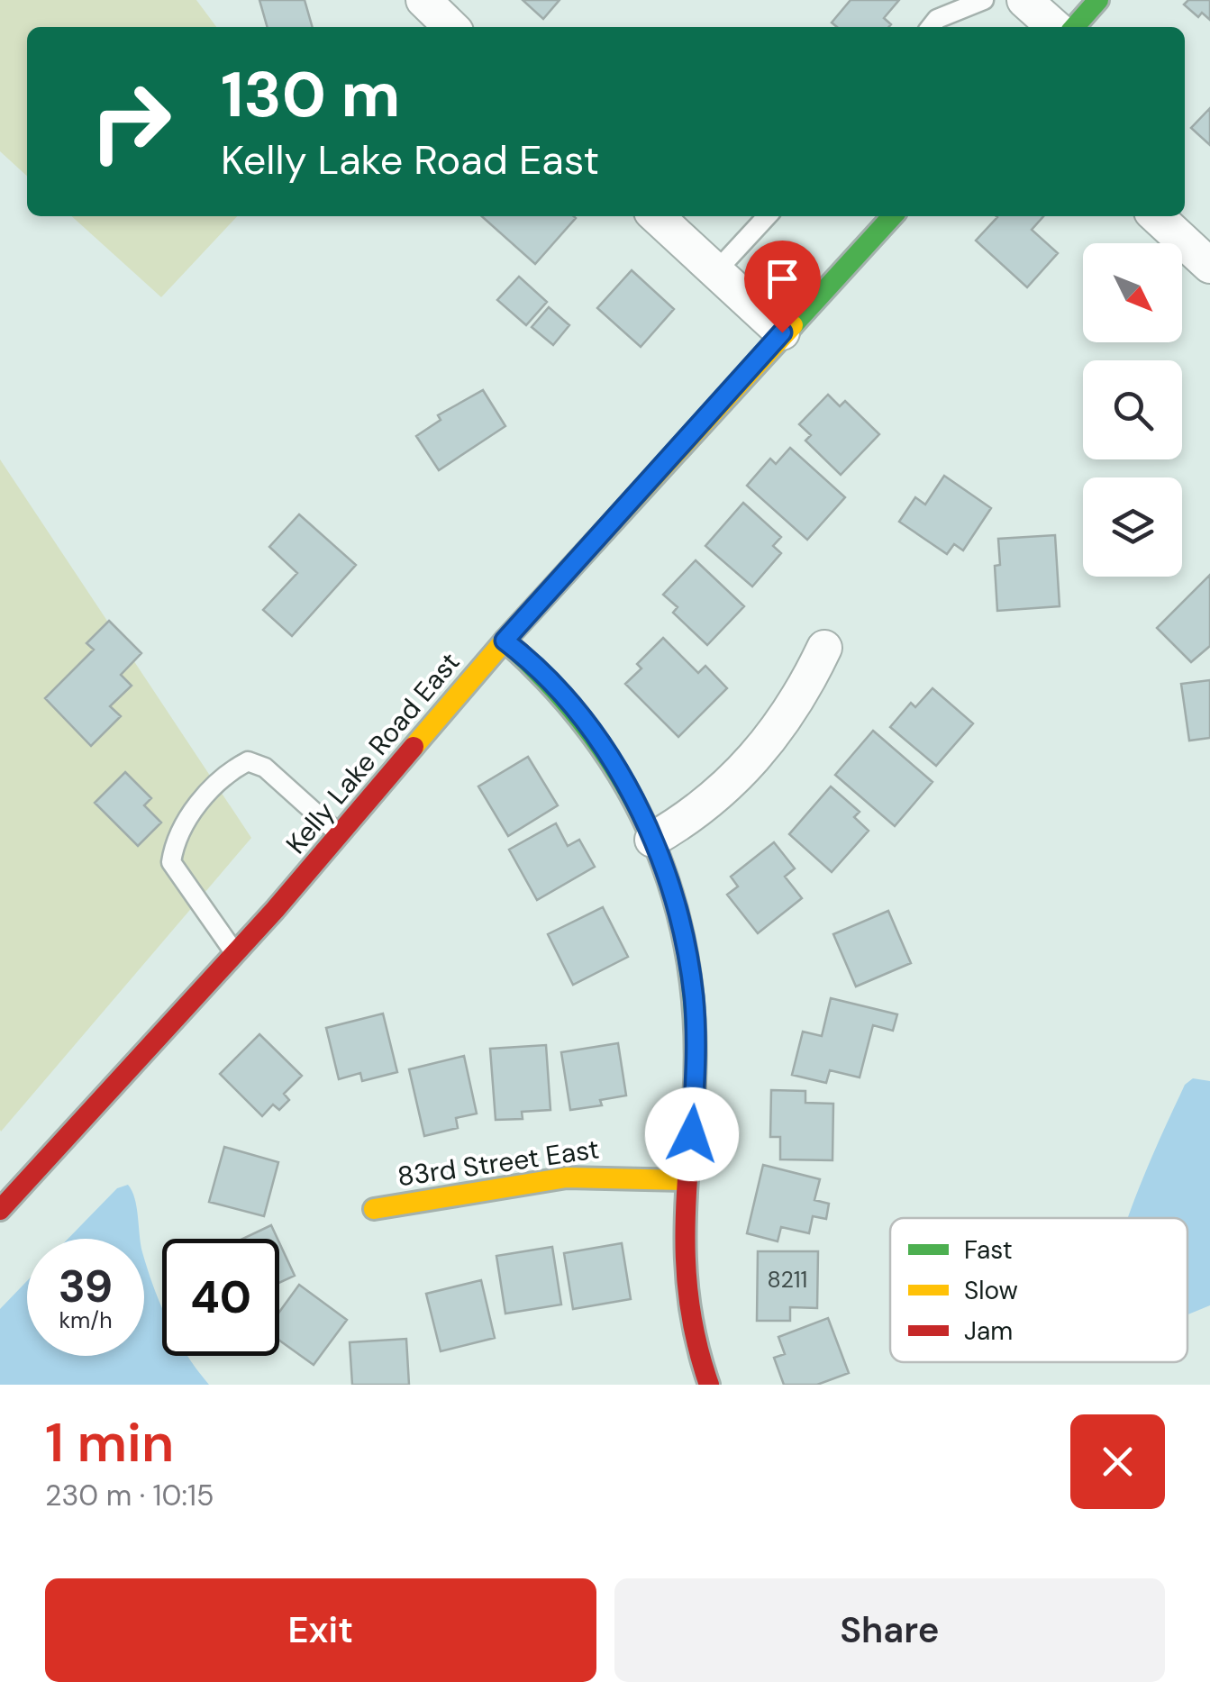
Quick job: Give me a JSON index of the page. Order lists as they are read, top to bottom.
{
  "streets": {
    "street": ["Kelly Lake Road East", "83rd Street East"]
  },
  "house_numbers": ["8211"],
  "legend": ["Fast", "Slow", "Jam"],
  "north": "bottom right",
  "page": {
    "turn": ["130 m", "Kelly Lake Road East"],
    "speed": "39 km/h",
    "limit": "40",
    "heading": ["1 min", "230 m · 10:15"],
    "buttons": ["Exit", "Share"]
  }
}
